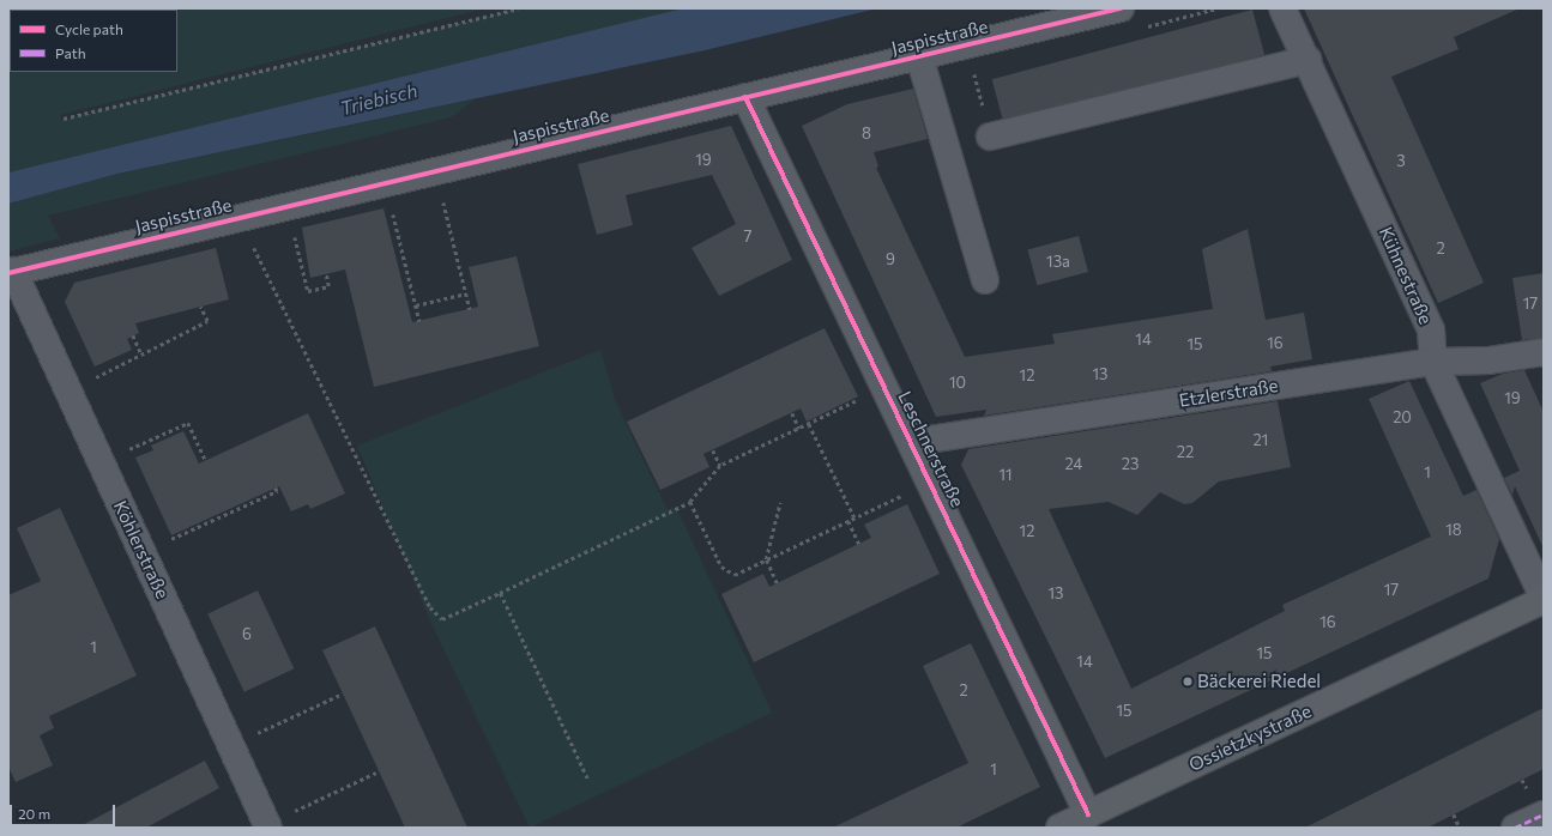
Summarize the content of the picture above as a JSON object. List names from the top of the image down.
{
  "streets": {
    "main road": ["Ossietzkystraße"],
    "street": [
      "Jaspisstraße",
      "Kühnestraße",
      "Etzlerstraße",
      "Leschnerstraße",
      "Köhlerstraße"
    ]
  },
  "crossings": [
    ["Jaspisstraße", "Leschnerstraße"],
    ["Jaspisstraße", "Köhlerstraße"],
    ["Kühnestraße", "Etzlerstraße"],
    ["Kühnestraße", "Ossietzkystraße"],
    ["Etzlerstraße", "Leschnerstraße"],
    ["Leschnerstraße", "Ossietzkystraße"]
  ],
  "water": ["Triebisch"],
  "places": ["Bäckerei Riedel"],
  "house_numbers": [
    "8",
    "19",
    "3",
    "7",
    "2",
    "9",
    "13a",
    "17",
    "14",
    "16",
    "15",
    "13",
    "12",
    "10",
    "19",
    "20",
    "21",
    "22",
    "24",
    "23",
    "1",
    "11",
    "18",
    "12",
    "17",
    "13",
    "16",
    "6",
    "1",
    "15",
    "14",
    "2",
    "15",
    "1"
  ],
  "legend": ["Cycle path", "Path"],
  "scale_bar": "20 m"
}
